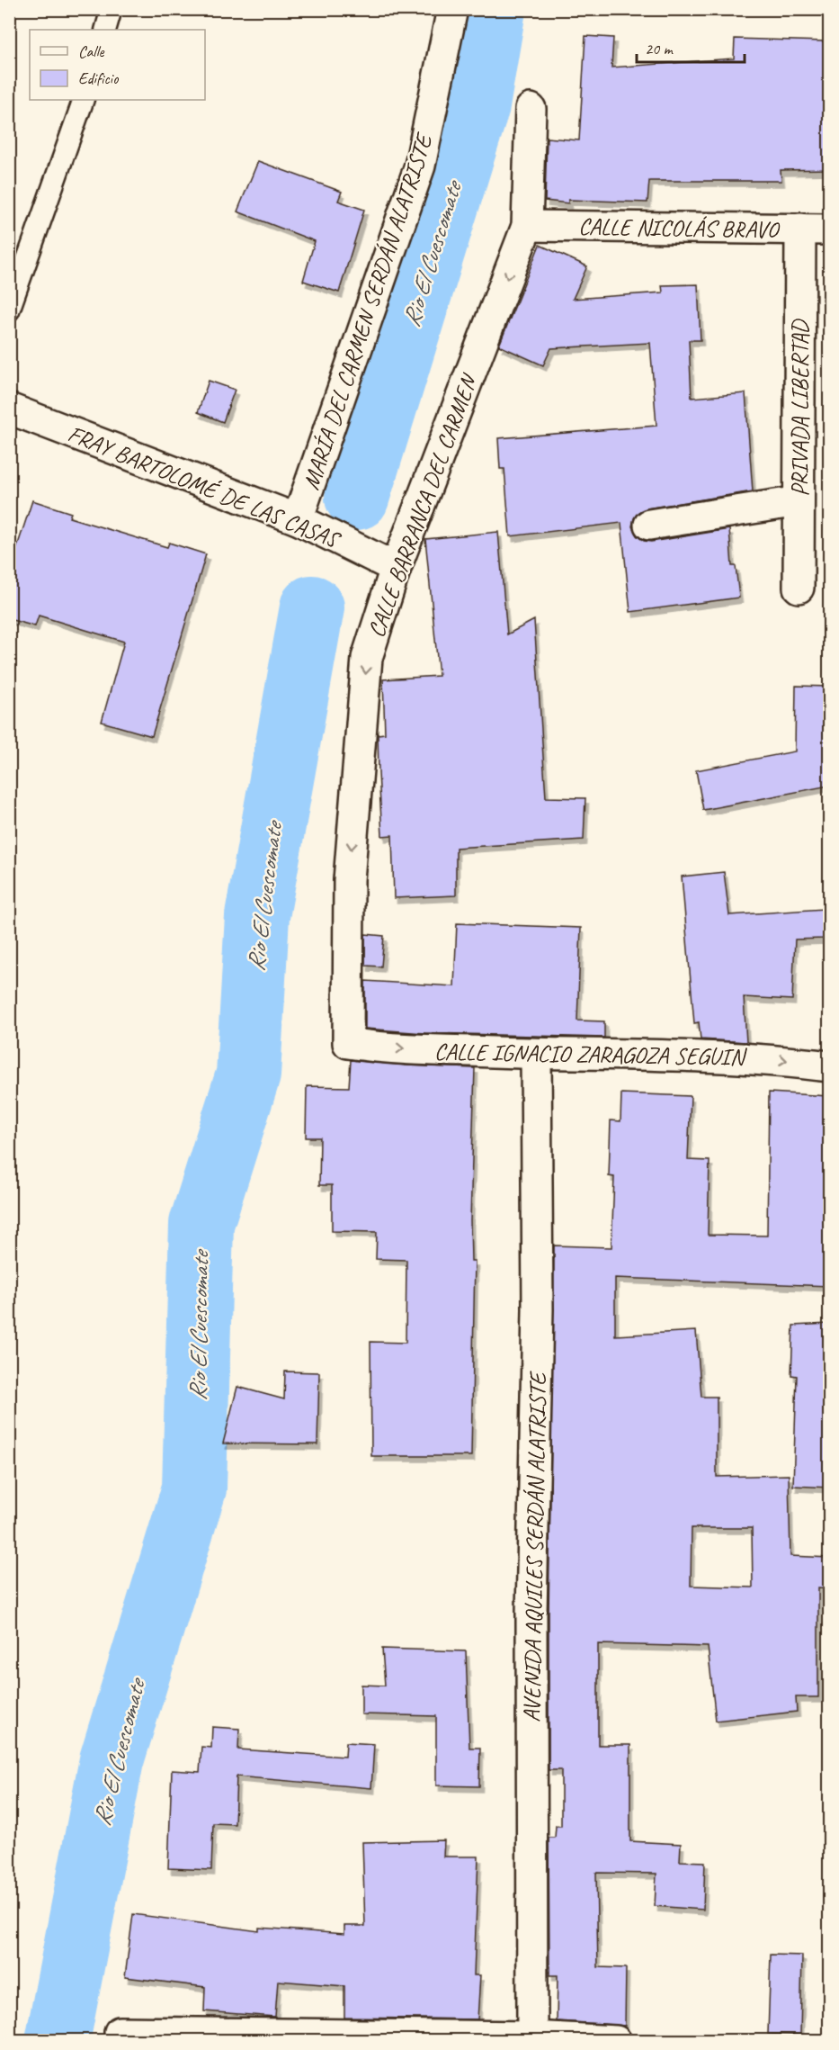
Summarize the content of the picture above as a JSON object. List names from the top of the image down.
{
  "streets": {
    "street": [
      "CALLE NICOLÁS BRAVO",
      "MARÍA DEL CARMEN SERDÁN ALATRISTE",
      "PRIVADA LIBERTAD",
      "FRAY BARTOLOMÉ DE LAS CASAS",
      "CALLE BARRANCA DEL CARMEN",
      "CALLE IGNACIO ZARAGOZA SEGUIN",
      "AVENIDA AQUILES SERDÁN ALATRISTE"
    ]
  },
  "crossings": [
    ["CALLE NICOLÁS BRAVO", "PRIVADA LIBERTAD"],
    ["CALLE NICOLÁS BRAVO", "CALLE BARRANCA DEL CARMEN"],
    ["MARÍA DEL CARMEN SERDÁN ALATRISTE", "FRAY BARTOLOMÉ DE LAS CASAS"],
    ["FRAY BARTOLOMÉ DE LAS CASAS", "CALLE BARRANCA DEL CARMEN"],
    ["CALLE BARRANCA DEL CARMEN", "CALLE IGNACIO ZARAGOZA SEGUIN"],
    ["CALLE IGNACIO ZARAGOZA SEGUIN", "AVENIDA AQUILES SERDÁN ALATRISTE"]
  ],
  "one_way": ["CALLE BARRANCA DEL CARMEN", "CALLE IGNACIO ZARAGOZA SEGUIN"],
  "water": ["Rio El Cuescomate"],
  "legend": ["Calle", "Edificio"],
  "scale_bar": "20 m"
}
